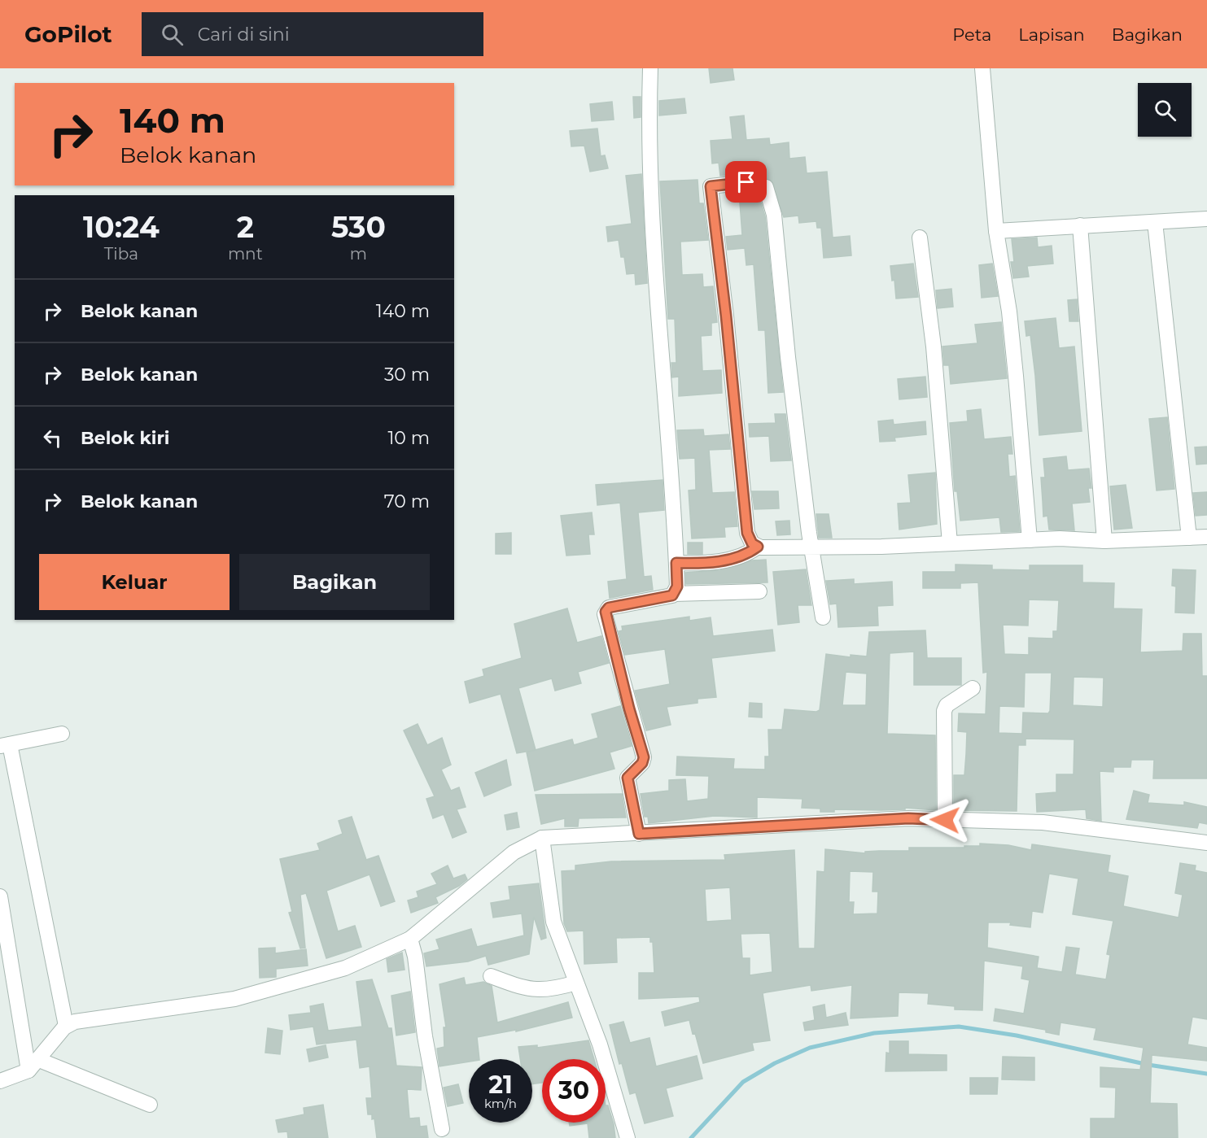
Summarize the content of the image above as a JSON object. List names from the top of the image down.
{
  "page": {
    "header": "GoPilot",
    "search": "Cari di sini",
    "nav": ["Peta", "Lapisan", "Bagikan"],
    "turn": ["140 m", "Belok kanan"],
    "eta": [
      "10:24",
      "Tiba",
      "2",
      "mnt",
      "530",
      "m"
    ],
    "list": [
      {
        "name": "Belok kanan",
        "value": "140 m"
      },
      {
        "name": "Belok kanan",
        "value": "30 m"
      },
      {
        "name": "Belok kiri",
        "value": "10 m"
      },
      {
        "name": "Belok kanan",
        "value": "70 m"
      }
    ],
    "buttons": ["Keluar", "Bagikan"],
    "speed": "21 km/h",
    "limit": "30"
  }
}
